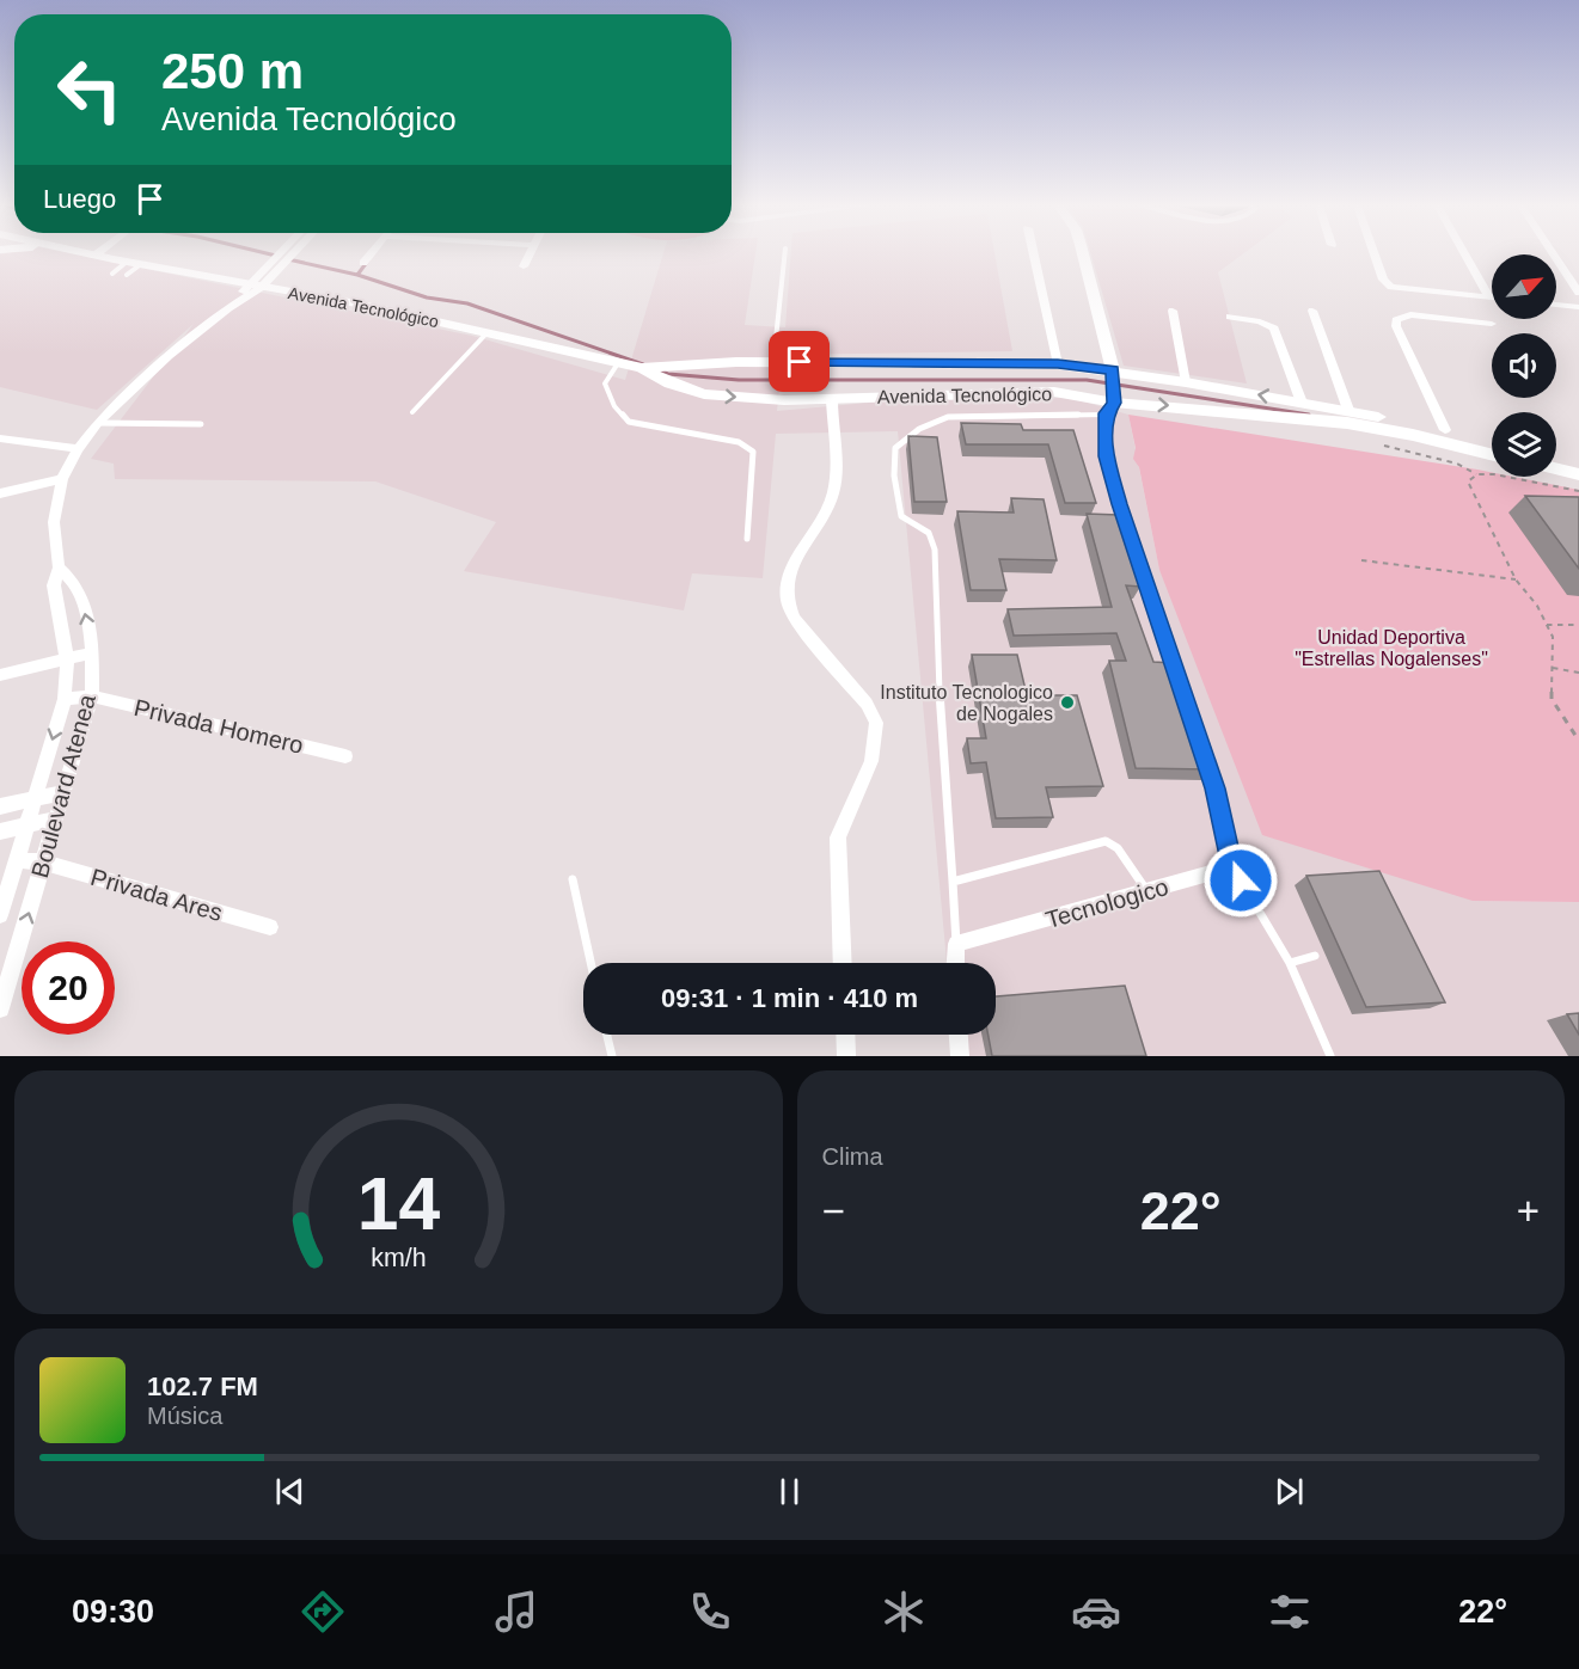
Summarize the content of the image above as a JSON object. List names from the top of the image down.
{
  "streets": {
    "main road": ["Avenida Tecnológico"],
    "street": [
      "Privada Homero",
      "Boulevard Atenea",
      "Privada Ares",
      "Tecnologico"
    ]
  },
  "crossings": [
    ["Avenida Tecnológico", "Boulevard Atenea"],
    ["Privada Homero", "Boulevard Atenea"],
    ["Boulevard Atenea", "Privada Ares"]
  ],
  "parks": ["Unidad Deportiva \"Estrellas Nogalenses\""],
  "places": ["Instituto Tecnologico de Nogales"],
  "north": "top right",
  "page": {
    "turn": ["250 m", "Avenida Tecnológico"],
    "then": "Luego",
    "limit": "20",
    "trip": "09:31 · 1 min · 410 m",
    "tile": "Clima",
    "heat": ["−", "22°", "+"],
    "song": ["102.7 FM", "Música"],
    "tabs": ["09:30", "22°"],
    "gauge": ["14", "km/h"]
  }
}
